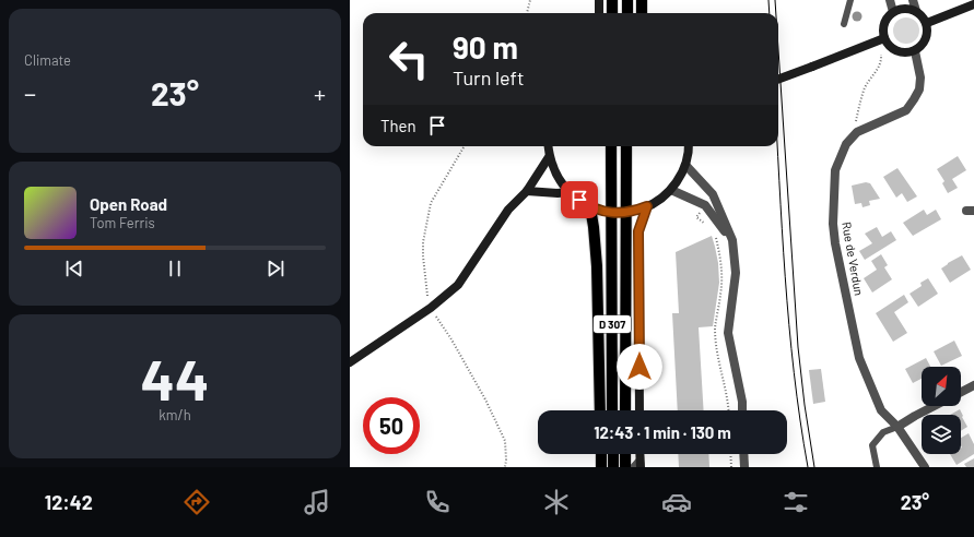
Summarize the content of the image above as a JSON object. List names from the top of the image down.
{
  "streets": {
    "main road": ["D 307"],
    "street": ["Rue de Verdun"]
  },
  "north": "top right",
  "page": {
    "tile": [
      "Climate",
      ["44", "km/h"]
    ],
    "turn": ["90 m", "Turn left"],
    "heat": ["−", "23°", "+"],
    "then": "Then",
    "song": ["Open Road", "Tom Ferris"],
    "limit": "50",
    "trip": "12:43 · 1 min · 130 m",
    "tabs": ["12:42", "23°"]
  }
}
